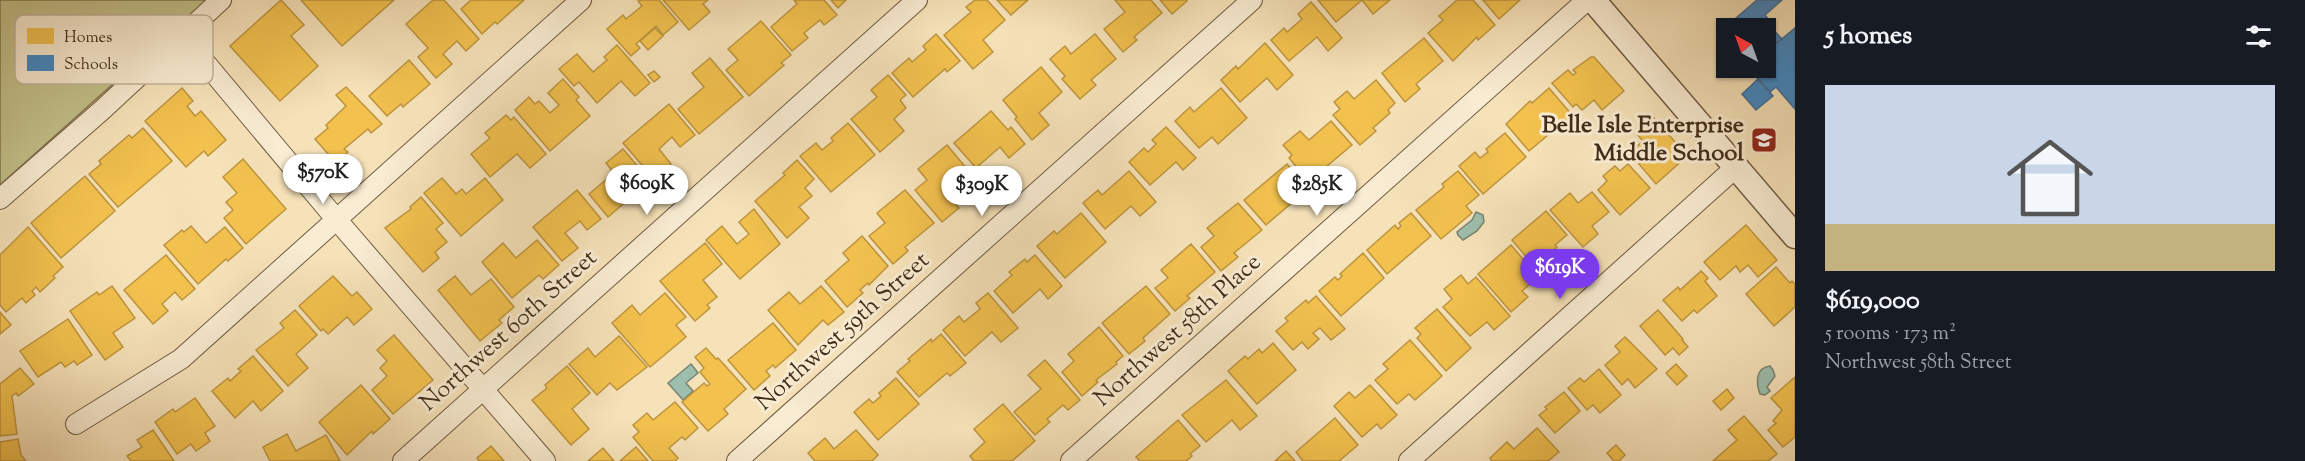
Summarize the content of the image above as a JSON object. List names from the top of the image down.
{
  "streets": {
    "street": ["Northwest 60th Street", "Northwest 58th Place", "Northwest 59th Street"]
  },
  "places": {
    "school or university": ["Belle Isle Enterprise Middle School"]
  },
  "legend": ["Homes", "Schools"],
  "north": "top left",
  "page": {
    "heading": "5 homes",
    "list": [
      {
        "name": "$619,000",
        "note": "5 rooms · 173 m² · Northwest 58th Street"
      }
    ],
    "price": [
      "$570K",
      "$609K",
      "$309K",
      "$285K",
      "$619K"
    ]
  }
}
